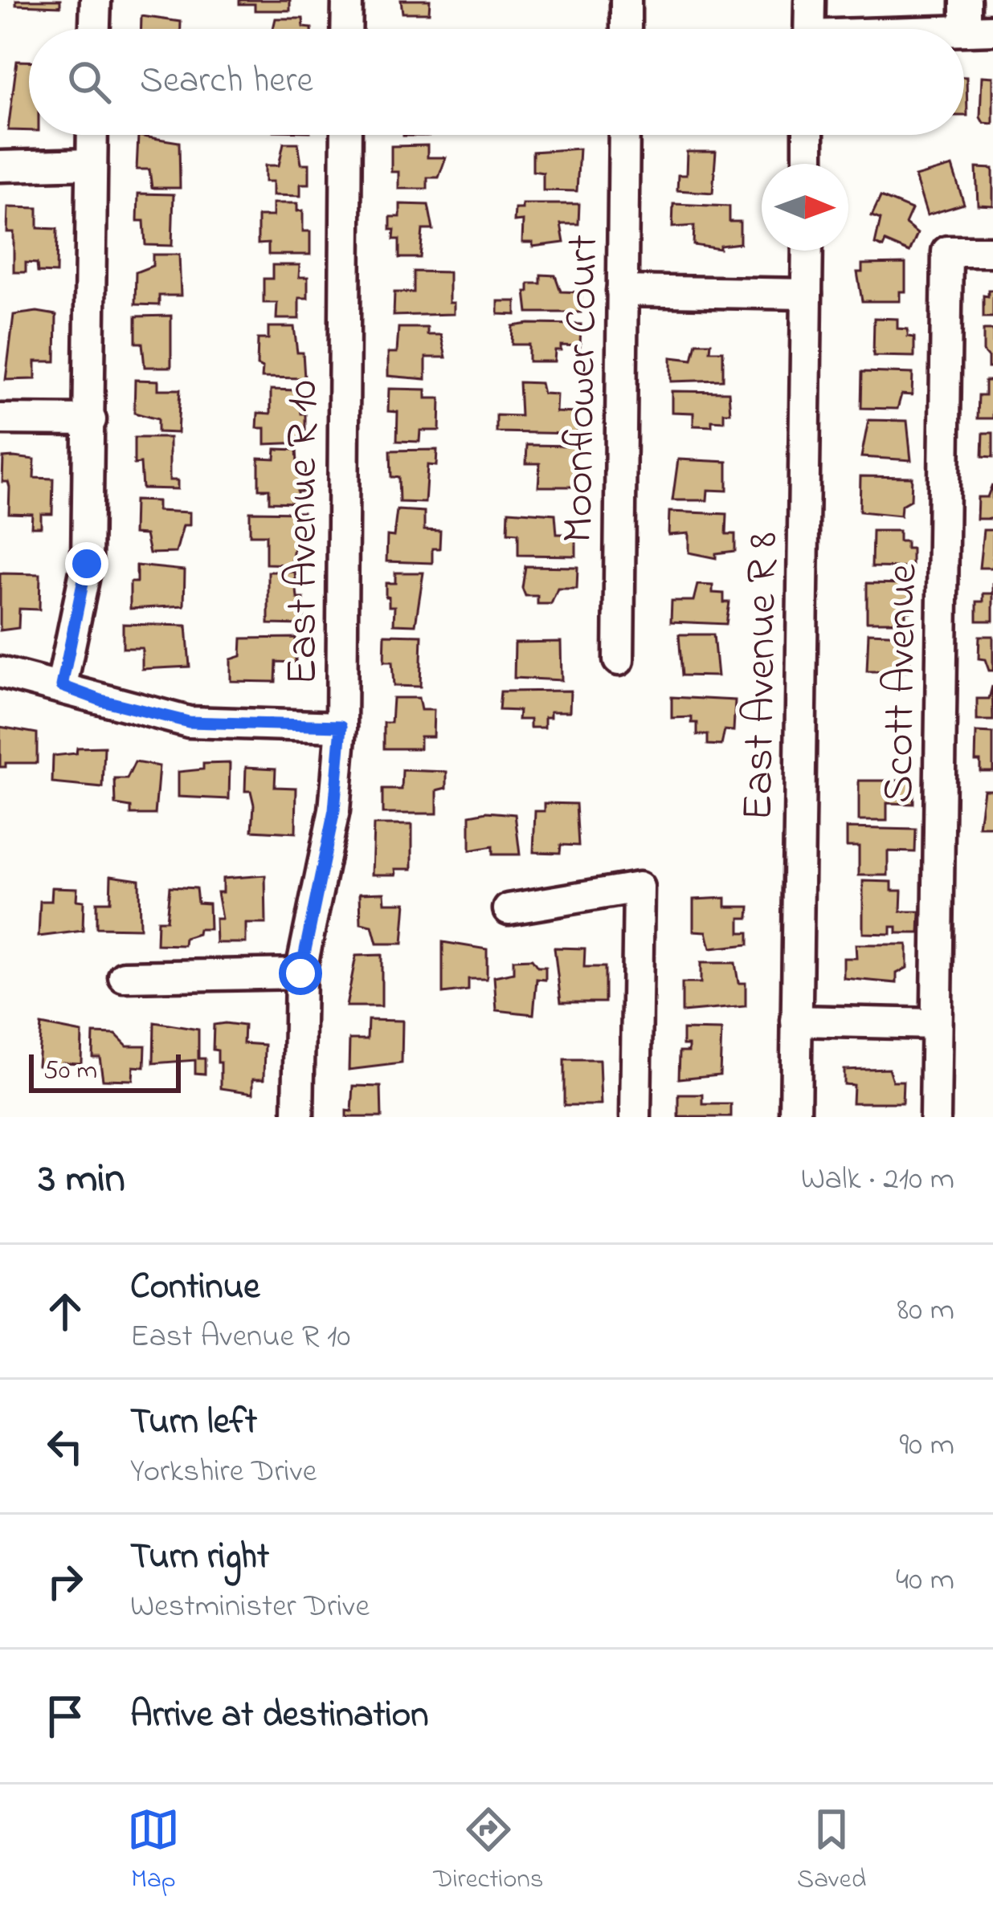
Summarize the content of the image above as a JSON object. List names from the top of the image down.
{
  "streets": {
    "street": [
      "Moonflower Court",
      "East Avenue R 10",
      "East Avenue R 8",
      "Scott Avenue"
    ]
  },
  "scale_bar": "50 m",
  "north": "right",
  "page": {
    "search": "Search here",
    "scale": "50 m",
    "heading": ["3 min", "Walk · 210 m"],
    "list": [
      ["Continue", "East Avenue R 10", "80 m"],
      ["Turn left", "Yorkshire Drive", "90 m"],
      ["Turn right", "Westminister Drive", "40 m"],
      "Arrive at destination"
    ],
    "nav": ["Map", "Directions", "Saved"]
  }
}
